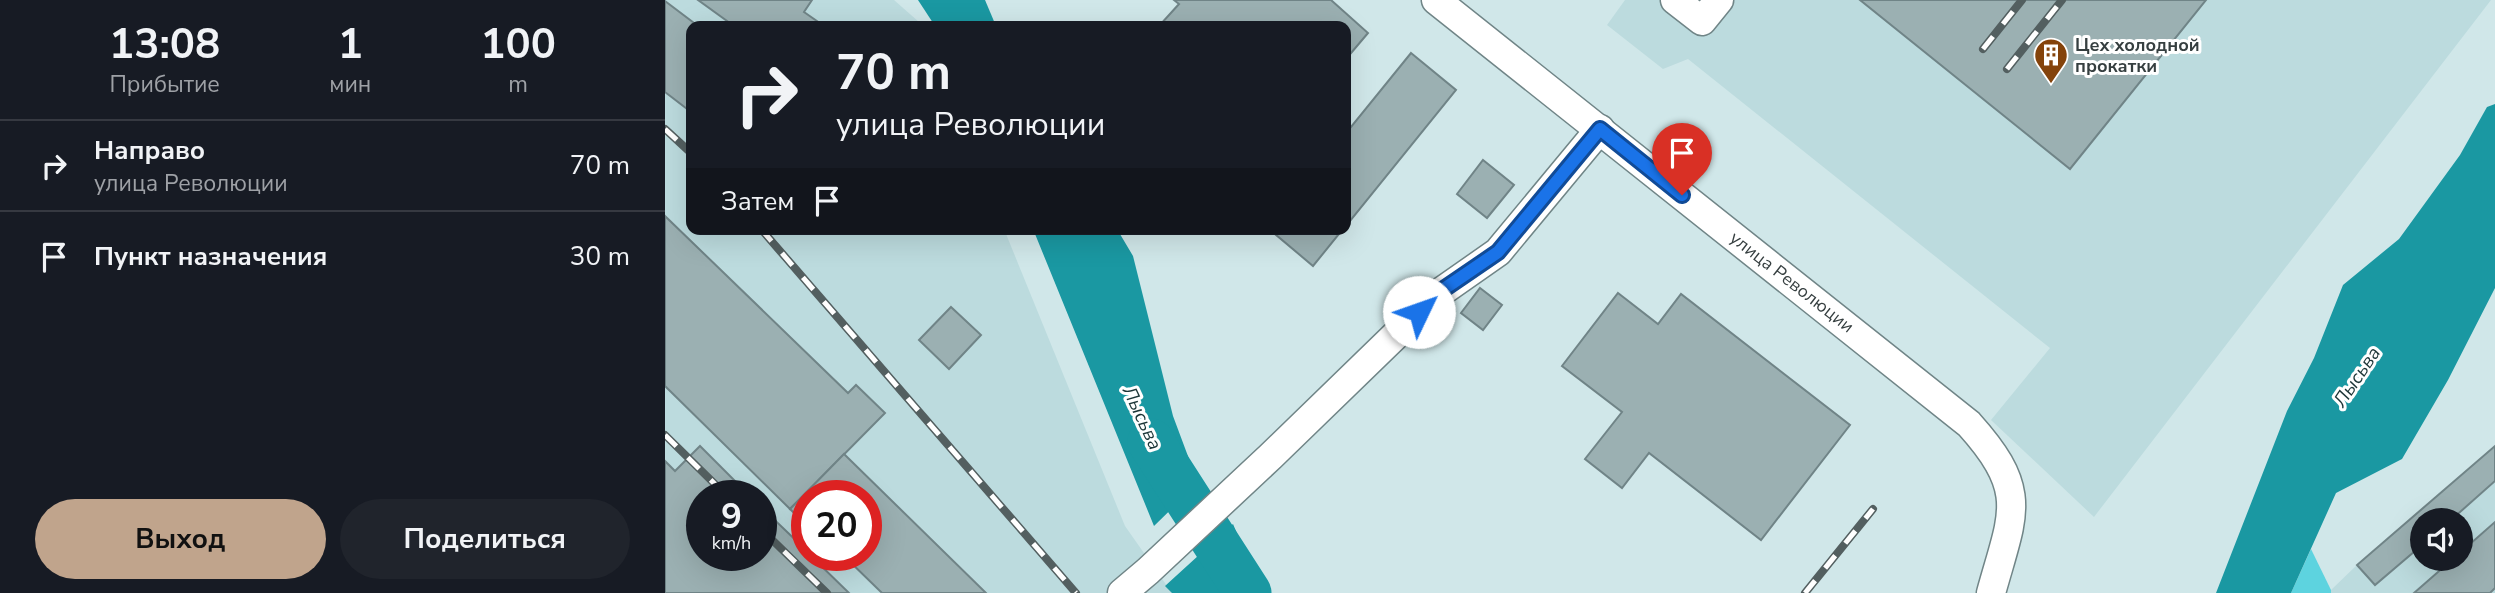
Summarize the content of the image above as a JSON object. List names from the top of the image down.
{
  "streets": {
    "street": ["улица Революции"]
  },
  "water": ["Лысьва"],
  "places": {
    "building": ["Цех холодной прокатки"]
  },
  "page": {
    "eta": [
      "13:08",
      "Прибытие",
      "1",
      "мин",
      "100",
      "m"
    ],
    "turn": ["70 m", "улица Революции"],
    "list": [
      {
        "name": "Направо",
        "note": "улица Революции",
        "value": "70 m"
      },
      {
        "name": "Пункт назначения",
        "value": "30 m"
      }
    ],
    "then": "Затем",
    "speed": "9 km/h",
    "limit": "20",
    "buttons": ["Выход", "Поделиться"]
  }
}
